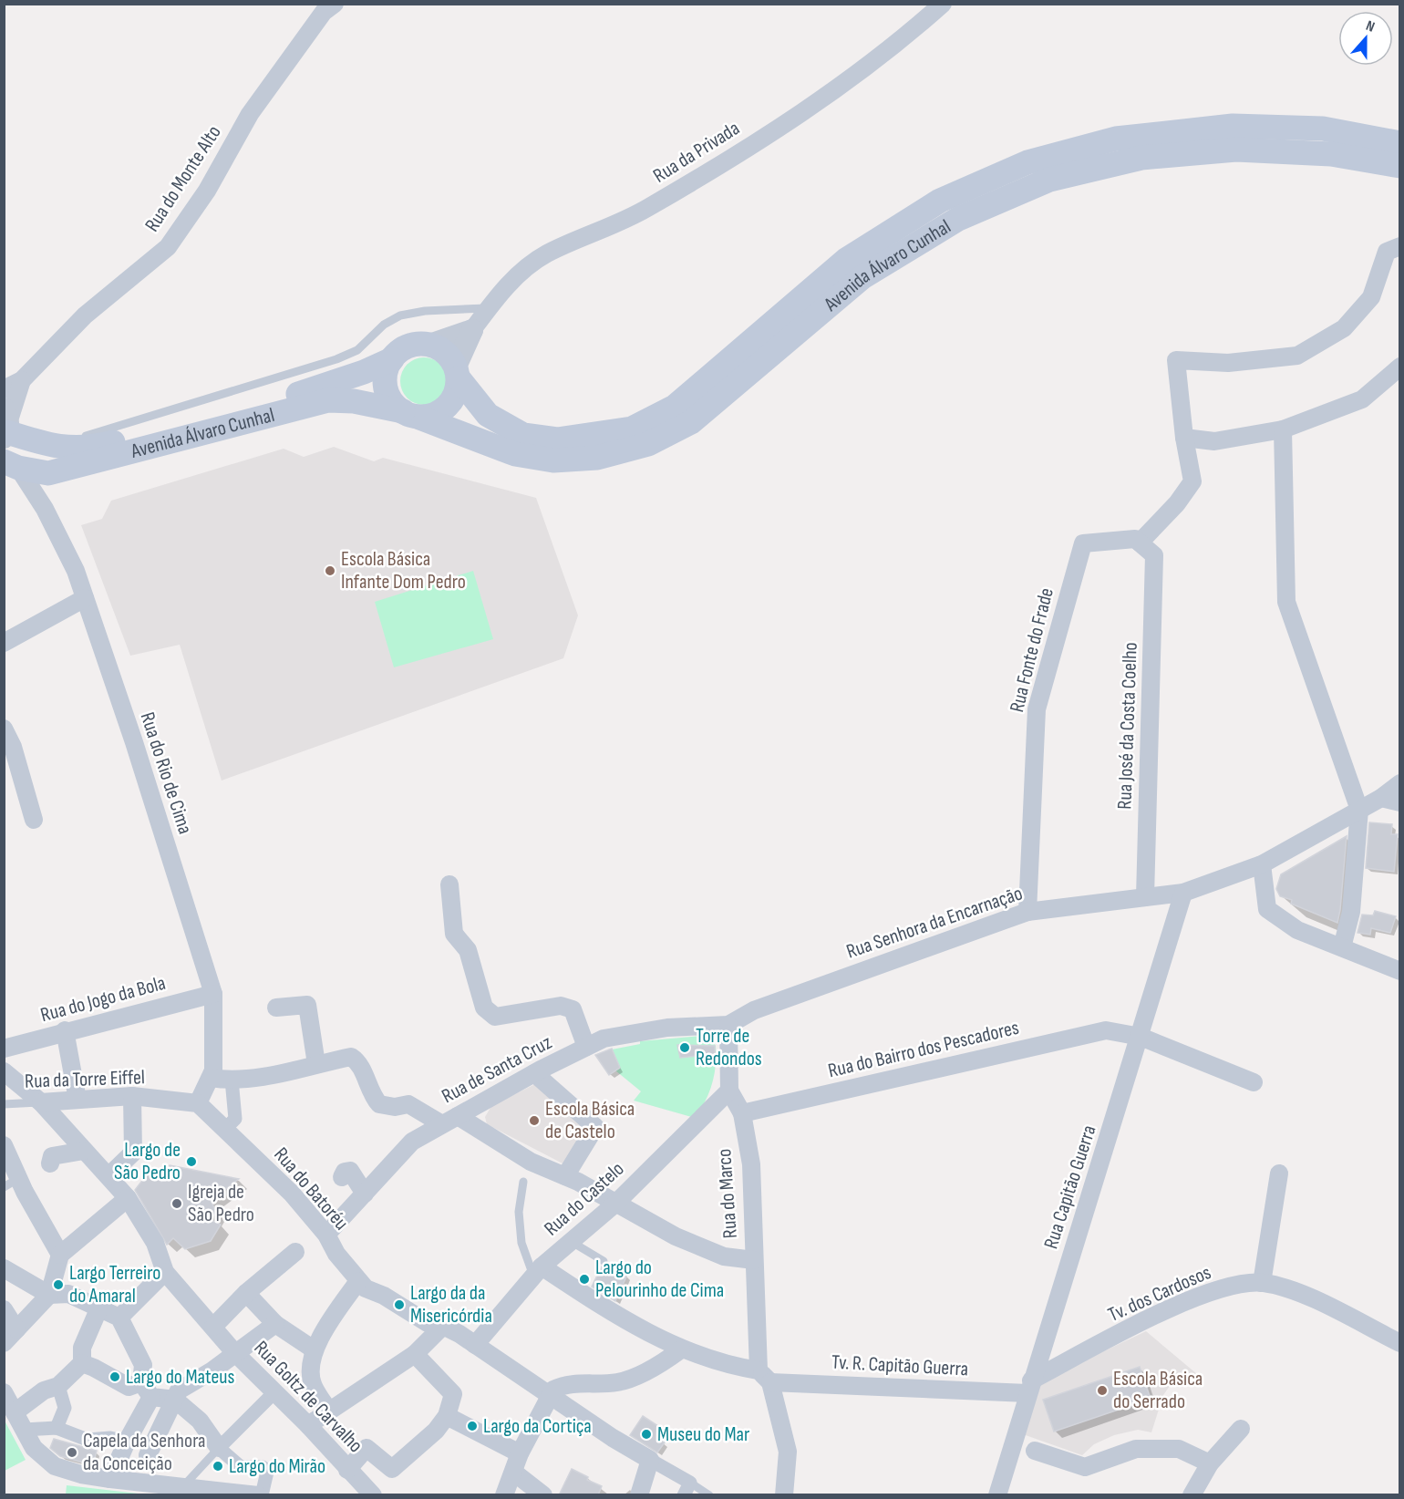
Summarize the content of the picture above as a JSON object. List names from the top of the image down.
{
  "streets": {
    "main road": ["Avenida Álvaro Cunhal"],
    "street": [
      "Rua da Privada",
      "Rua do Monte Alto",
      "Rua Fonte do Frade",
      "Rua José da Costa Coelho",
      "Rua do Rio de Cima",
      "Rua Senhora da Encarnação",
      "Rua do Jogo da Bola",
      "Rua do Bairro dos Pescadores",
      "Rua de Santa Cruz",
      "Rua da Torre Eiffel",
      "Rua Capitão Guerra",
      "Rua do Batoréu",
      "Rua do Marco",
      "Rua do Castelo",
      "Tv. dos Cardosos",
      "Tv. R. Capitão Guerra",
      "Rua Goltz de Carvalho"
    ]
  },
  "crossings": [
    ["Avenida Álvaro Cunhal", "Rua do Rio de Cima"],
    ["Rua Fonte do Frade", "Rua José da Costa Coelho"],
    ["Rua Fonte do Frade", "Rua Senhora da Encarnação"],
    ["Rua José da Costa Coelho", "Rua Senhora da Encarnação"],
    ["Rua do Rio de Cima", "Rua do Jogo da Bola"],
    ["Rua do Rio de Cima", "Rua da Torre Eiffel"],
    ["Rua do Rio de Cima", "Rua do Batoréu"],
    ["Rua Senhora da Encarnação", "Rua de Santa Cruz"],
    ["Rua Senhora da Encarnação", "Rua Capitão Guerra"],
    ["Rua do Bairro dos Pescadores", "Rua Capitão Guerra"],
    ["Rua do Bairro dos Pescadores", "Rua do Marco"],
    ["Rua de Santa Cruz", "Rua do Batoréu"],
    ["Rua da Torre Eiffel", "Rua do Batoréu"],
    ["Rua Capitão Guerra", "Tv. dos Cardosos"],
    ["Rua Capitão Guerra", "Tv. R. Capitão Guerra"],
    ["Rua do Marco", "Tv. R. Capitão Guerra"],
    ["Rua do Castelo", "Tv. R. Capitão Guerra"],
    ["Tv. dos Cardosos", "Tv. R. Capitão Guerra"]
  ],
  "places": [
    "Escola Básica Infante Dom Pedro",
    "Torre de Redondos",
    "Escola Básica de Castelo",
    "Largo de São Pedro",
    "Igreja de São Pedro",
    "Largo do Pelourinho de Cima",
    "Largo Terreiro do Amaral",
    "Largo da da Misericórdia",
    "Largo do Mateus",
    "Escola Básica do Serrado",
    "Largo da Cortiça",
    "Museu do Mar",
    "Capela da Senhora da Conceição",
    "Largo do Mirão"
  ],
  "north": "top"
}
